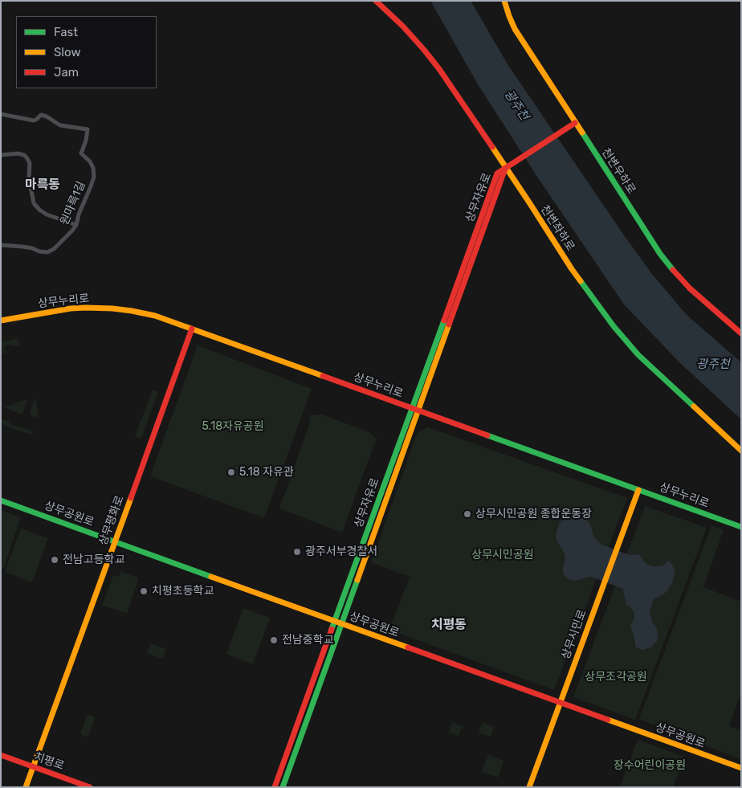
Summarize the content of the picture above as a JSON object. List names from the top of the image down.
{
  "streets": {
    "street": [
      "천변우하로",
      "상무자유로",
      "원마륵1길",
      "천변좌하로",
      "상무누리로",
      "상무공원로",
      "상무평화로",
      "상무시민로",
      "치평로"
    ]
  },
  "crossings": [
    ["상무자유로", "천변좌하로"],
    ["상무자유로", "상무누리로"],
    ["상무자유로", "상무공원로"],
    ["상무누리로", "상무평화로"],
    ["상무누리로", "상무시민로"],
    ["상무공원로", "상무평화로"],
    ["상무공원로", "상무시민로"],
    ["상무평화로", "치평로"]
  ],
  "districts": ["마륵동", "치평동"],
  "water": ["광주천"],
  "parks": [
    "5.18자유공원",
    "상무시민공원",
    "상무조각공원",
    "장수어린이공원"
  ],
  "places": [
    "5.18 자유관",
    "상무시민공원 종합운동장",
    "광주서부경찰서",
    "전남고등학교",
    "치평초등학교",
    "전남중학교"
  ],
  "legend": ["Fast", "Slow", "Jam"]
}
